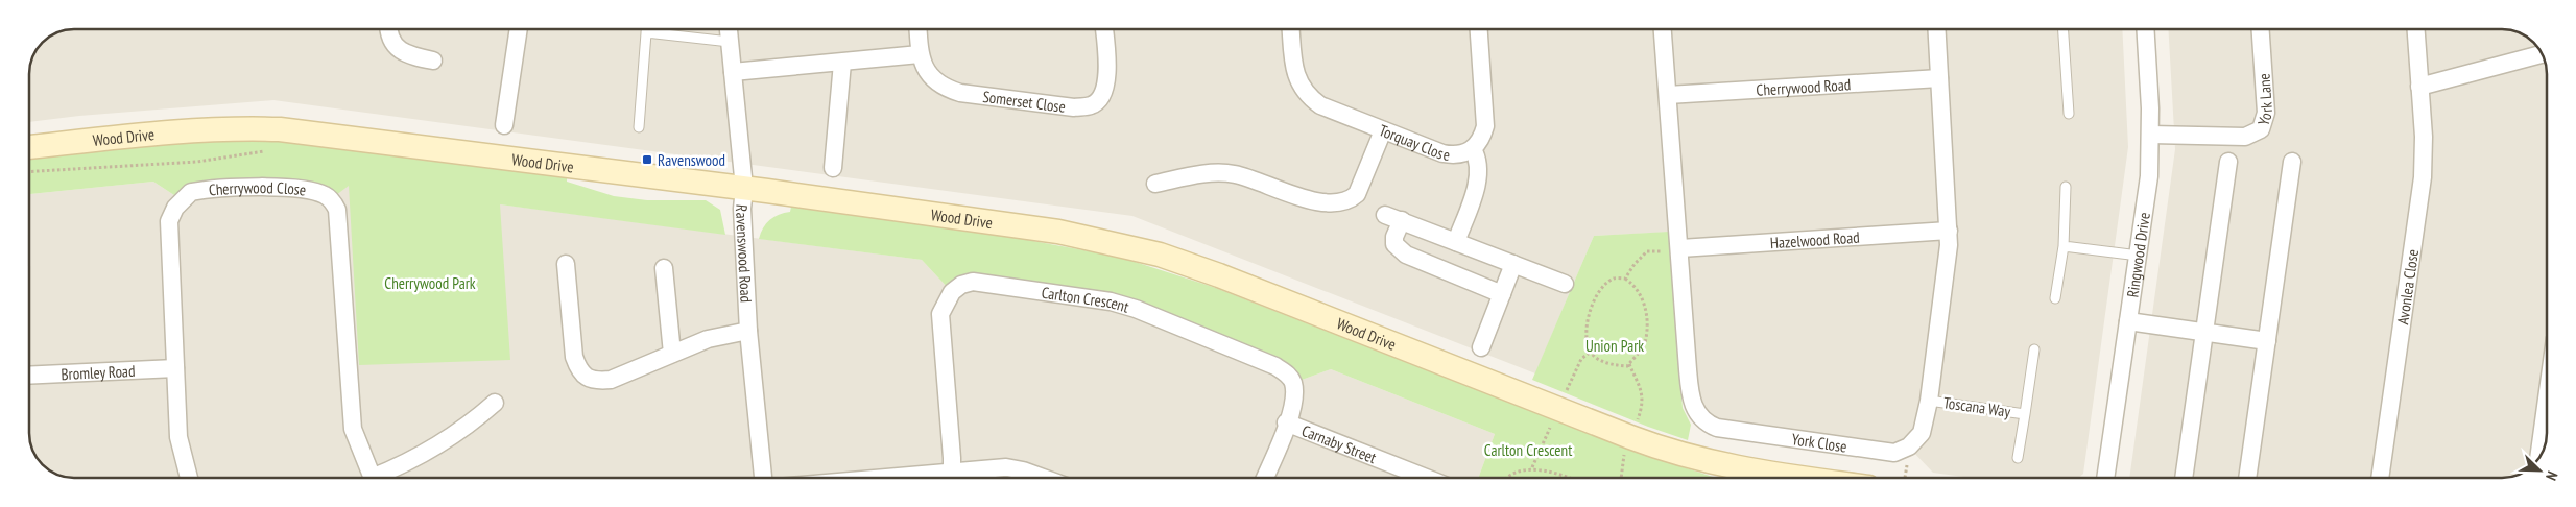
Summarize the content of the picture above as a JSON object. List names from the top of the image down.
{
  "streets": {
    "street": [
      "Cherrywood Road",
      "York Lane",
      "Somerset Close",
      "Wood Drive",
      "Torquay Close",
      "Cherrywood Close",
      "Hazelwood Road",
      "Ravenswood Road",
      "Ringwood Drive",
      "Avonlea Close",
      "Carlton Crescent",
      "Bromley Road",
      "York Close",
      "Carnaby Street"
    ],
    "lane": ["Toscana Way"]
  },
  "crossings": [
    ["Cherrywood Road", "York Close"],
    ["York Lane", "Ringwood Drive"],
    ["Wood Drive", "Ravenswood Road"],
    ["Cherrywood Close", "Bromley Road"],
    ["Hazelwood Road", "York Close"],
    ["Carlton Crescent", "Carnaby Street"],
    ["Toscana Way", "York Close"]
  ],
  "parks": ["Cherrywood Park", "Union Park", "Carlton Crescent"],
  "places": {
    "transit": ["Ravenswood"]
  },
  "north": "bottom right"
}
